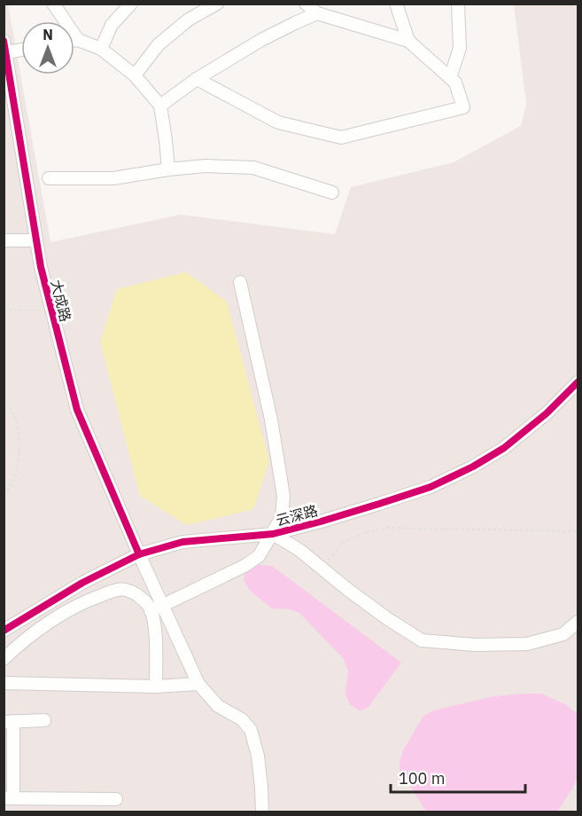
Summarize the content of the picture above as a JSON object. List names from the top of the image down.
{
  "streets": {
    "street": ["大成路", "云深路"]
  },
  "crossings": [
    ["大成路", "云深路"]
  ],
  "scale_bar": "100 m",
  "north": "top"
}
